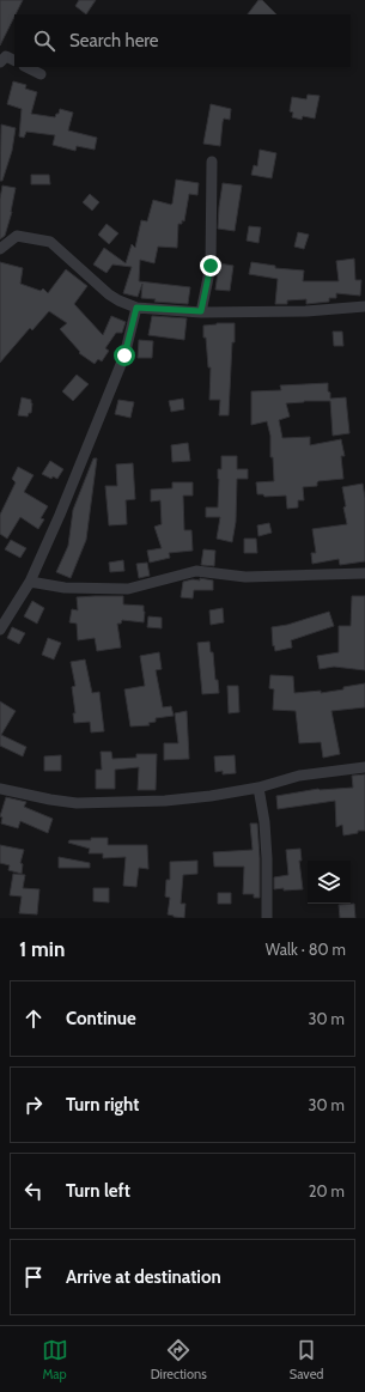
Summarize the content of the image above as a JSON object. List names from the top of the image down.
{
  "page": {
    "search": "Search here",
    "heading": ["1 min", "Walk · 80 m"],
    "list": [
      ["Continue", "30 m"],
      ["Turn right", "30 m"],
      ["Turn left", "20 m"],
      "Arrive at destination"
    ],
    "nav": ["Map", "Directions", "Saved"]
  }
}
